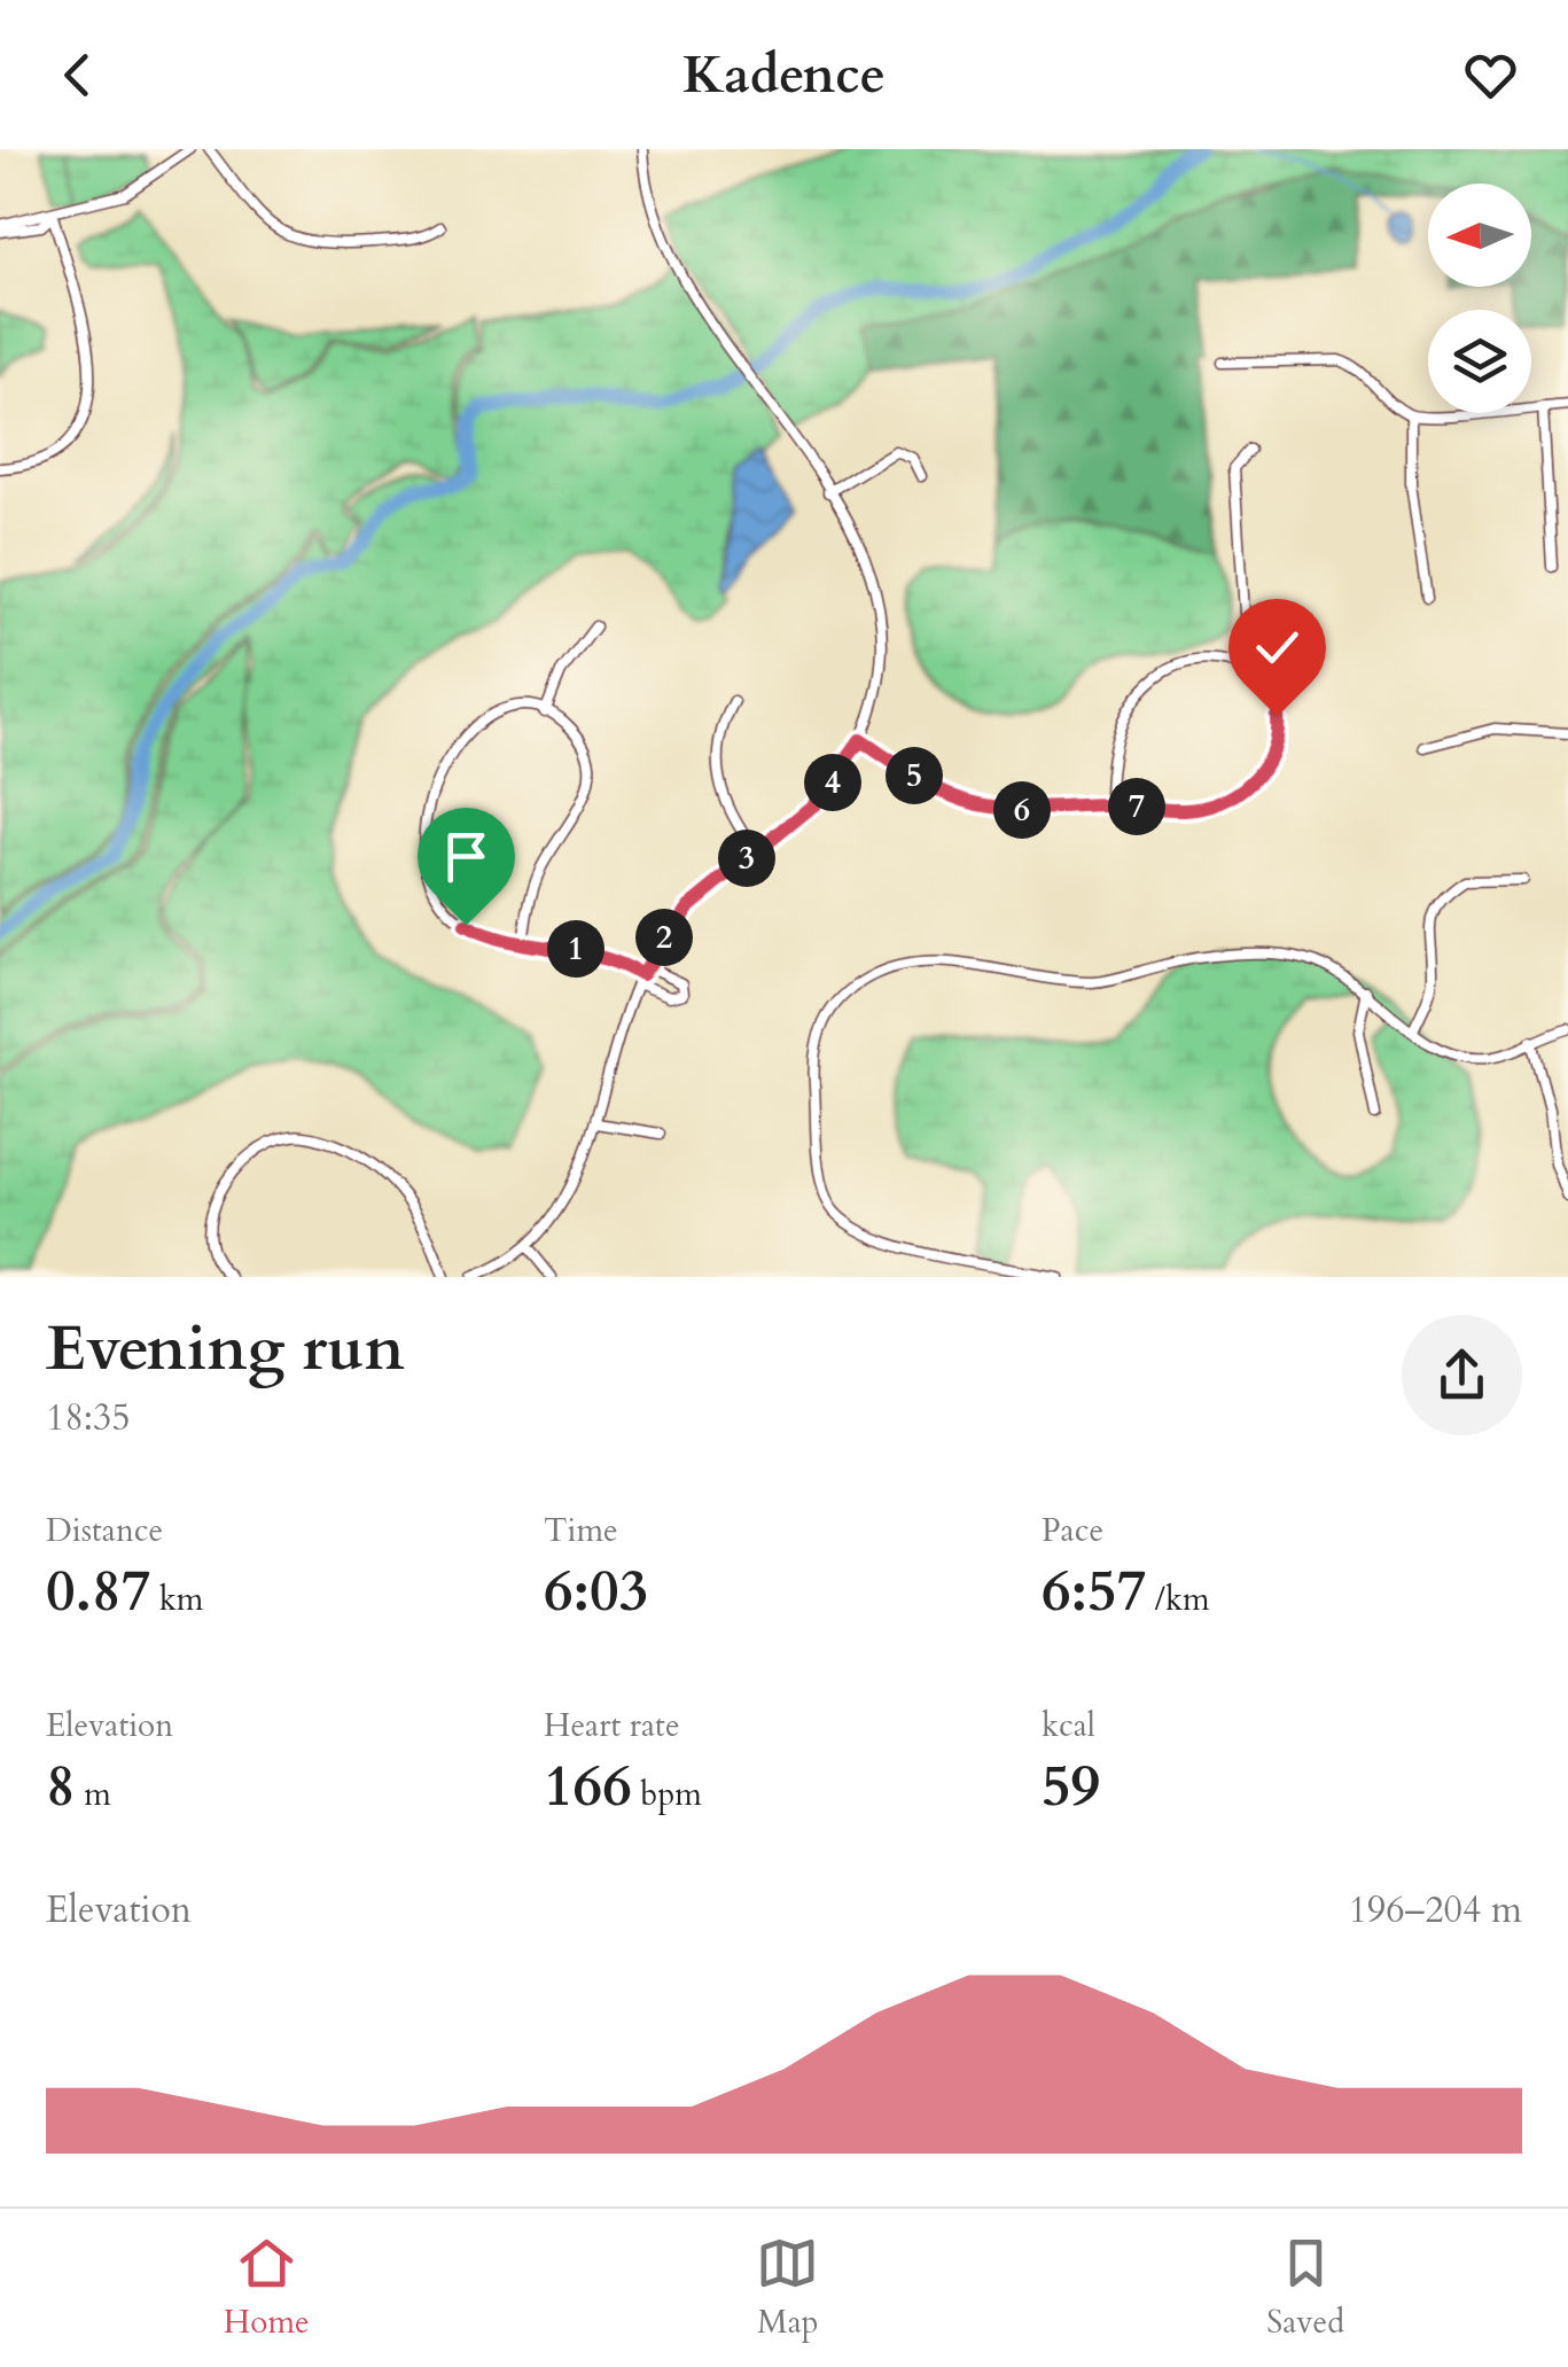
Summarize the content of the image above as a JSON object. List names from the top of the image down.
{
  "north": "left",
  "page": {
    "header": "Kadence",
    "pins": [
      "5",
      "4",
      "7",
      "6",
      "3",
      "2",
      "1"
    ],
    "heading": ["Evening run", "18:35"],
    "stats": [
      ["Distance", "0.87 km"],
      ["Time", "6:03"],
      ["Pace", "6:57 /km"],
      ["Elevation", "8 m"],
      ["Heart rate", "166 bpm"],
      ["kcal", "59"]
    ],
    "chart": ["Elevation", "196–204 m"],
    "tabs": ["Home", "Map", "Saved"]
  }
}
